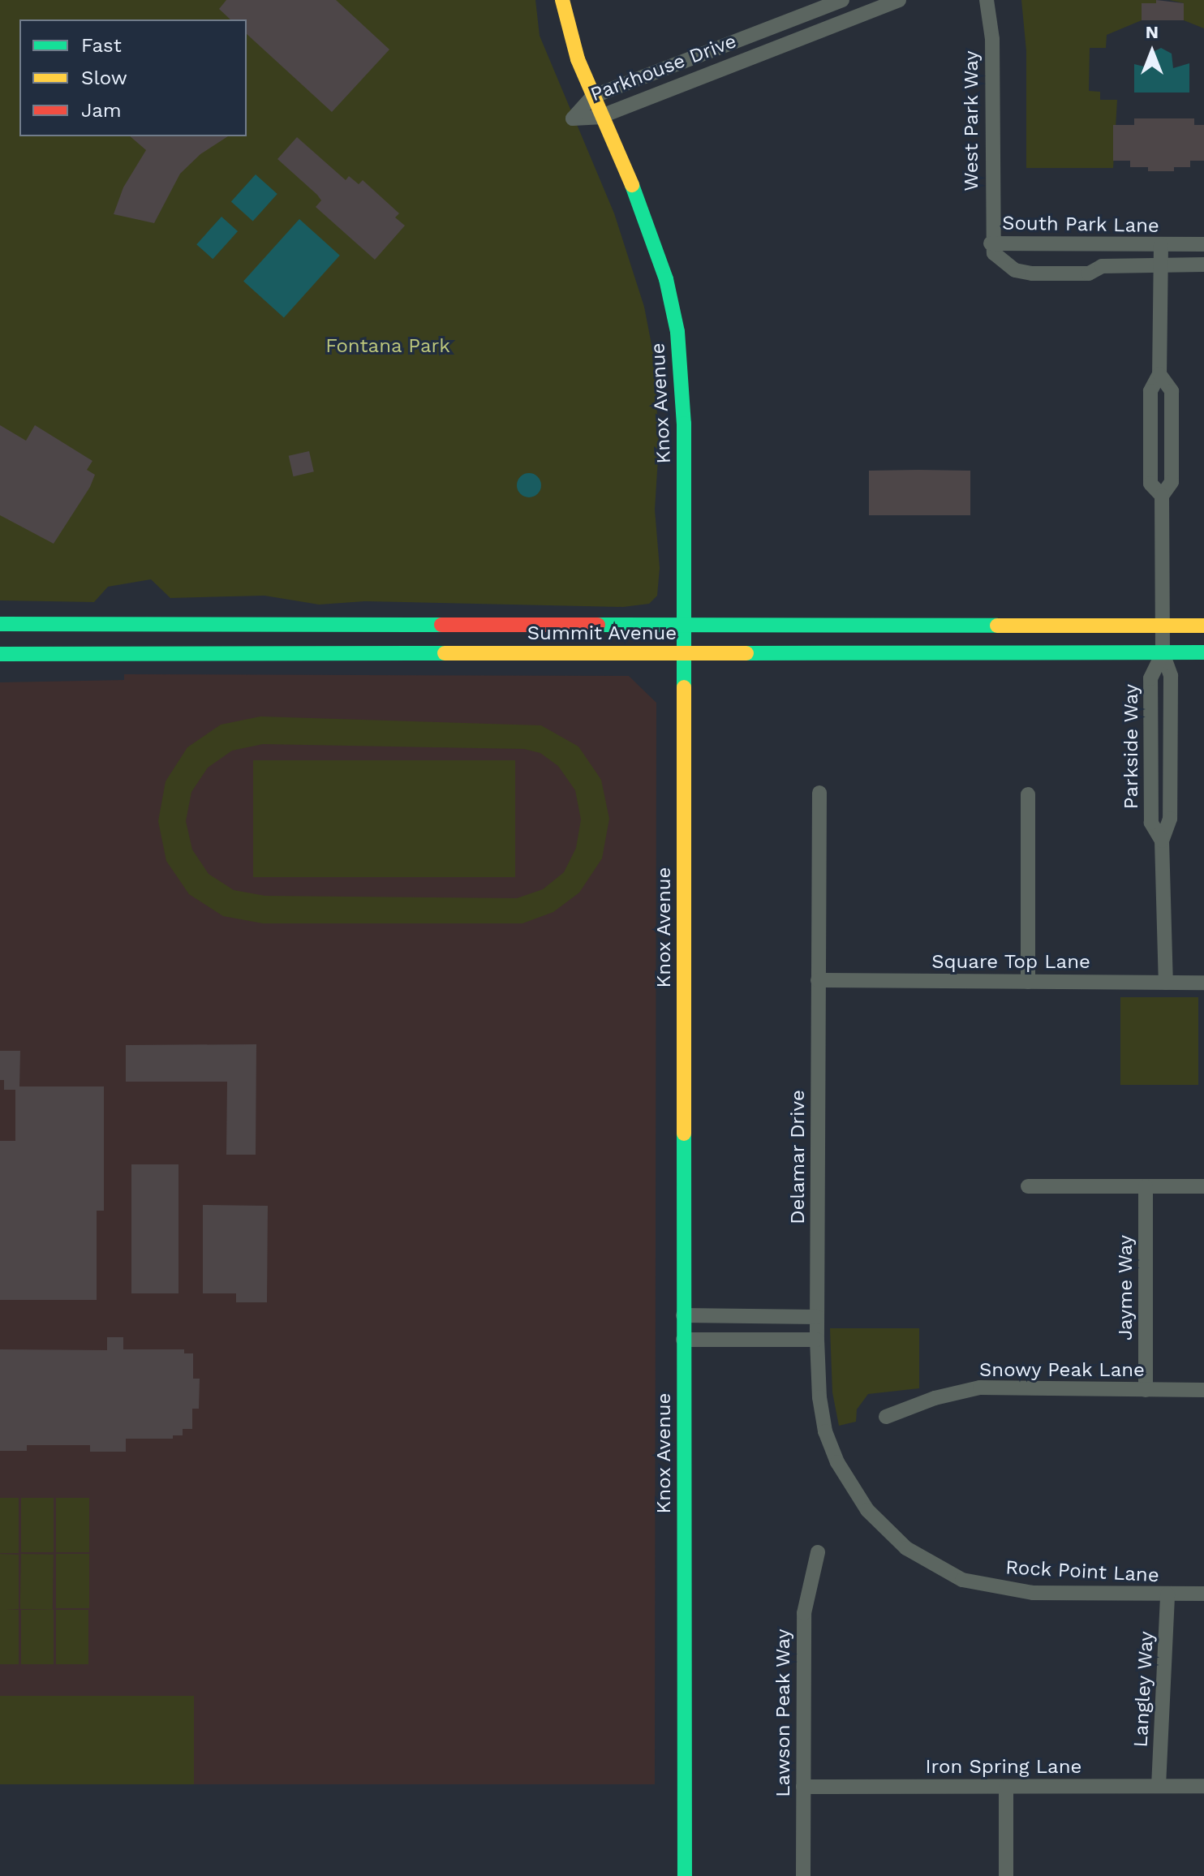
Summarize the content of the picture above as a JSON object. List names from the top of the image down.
{
  "streets": {
    "main road": ["Knox Avenue", "Summit Avenue"],
    "street": [
      "Parkhouse Drive",
      "West Park Way",
      "South Park Lane",
      "Parkside Way",
      "Square Top Lane",
      "Delamar Drive",
      "Jayme Way",
      "Snowy Peak Lane",
      "Rock Point Lane",
      "Langley Way",
      "Lawson Peak Way",
      "Iron Spring Lane"
    ]
  },
  "crossings": [
    ["Parkhouse Drive", "Knox Avenue"],
    ["West Park Way", "South Park Lane"],
    ["South Park Lane", "Parkside Way"],
    ["Knox Avenue", "Summit Avenue"],
    ["Summit Avenue", "Parkside Way"],
    ["Parkside Way", "Square Top Lane"],
    ["Square Top Lane", "Delamar Drive"],
    ["Delamar Drive", "Rock Point Lane"],
    ["Jayme Way", "Snowy Peak Lane"],
    ["Rock Point Lane", "Langley Way"],
    ["Langley Way", "Iron Spring Lane"],
    ["Lawson Peak Way", "Iron Spring Lane"]
  ],
  "parks": ["Fontana Park"],
  "legend": ["Fast", "Slow", "Jam"],
  "north": "top"
}
